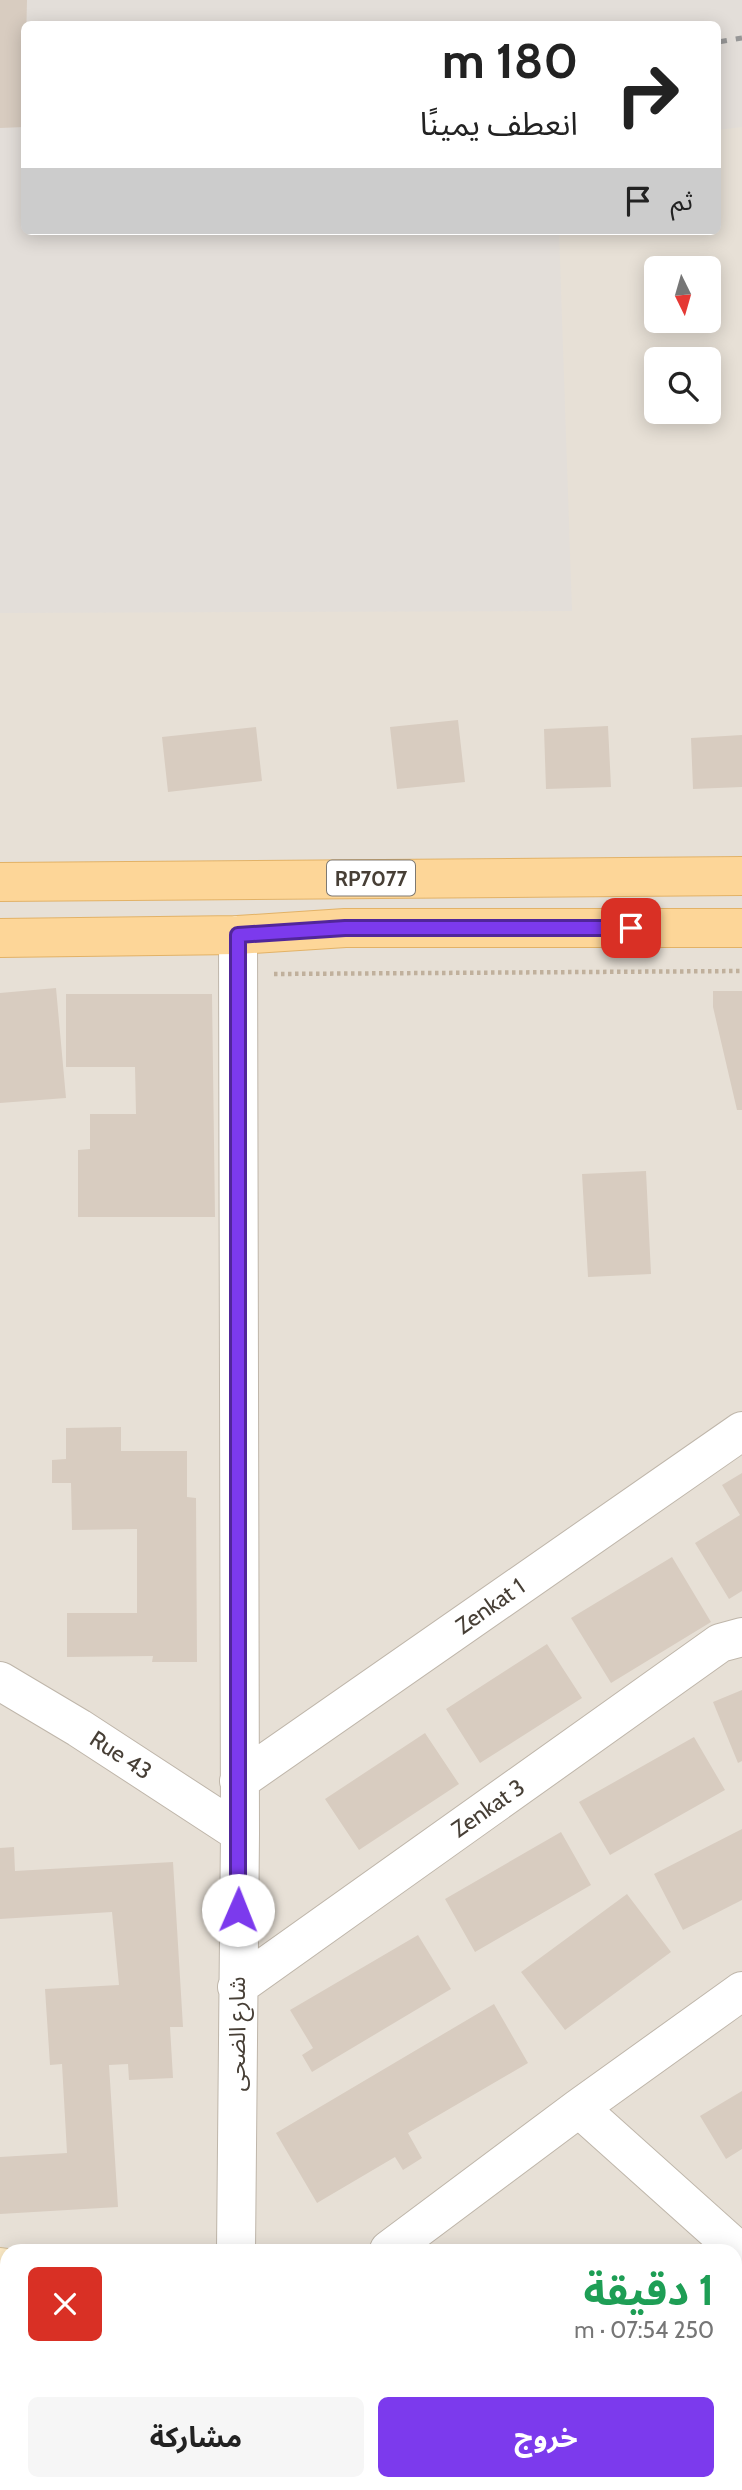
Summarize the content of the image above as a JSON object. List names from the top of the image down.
{
  "streets": {
    "main road": ["RP7077"],
    "street": [
      "Zenkat 1",
      "Rue 43",
      "Zenkat 3",
      "شارع الضحى"
    ]
  },
  "crossings": [
    ["RP7077", "شارع الضحى"],
    ["Zenkat 1", "شارع الضحى"],
    ["Rue 43", "شارع الضحى"],
    ["Zenkat 3", "شارع الضحى"]
  ],
  "north": "bottom",
  "page": {
    "turn": ["180 m", "انعطف يمينًا"],
    "then": "ثم",
    "heading": ["1 دقيقة", "250 m · 07:54"],
    "buttons": ["خروج", "مشاركة"]
  }
}
